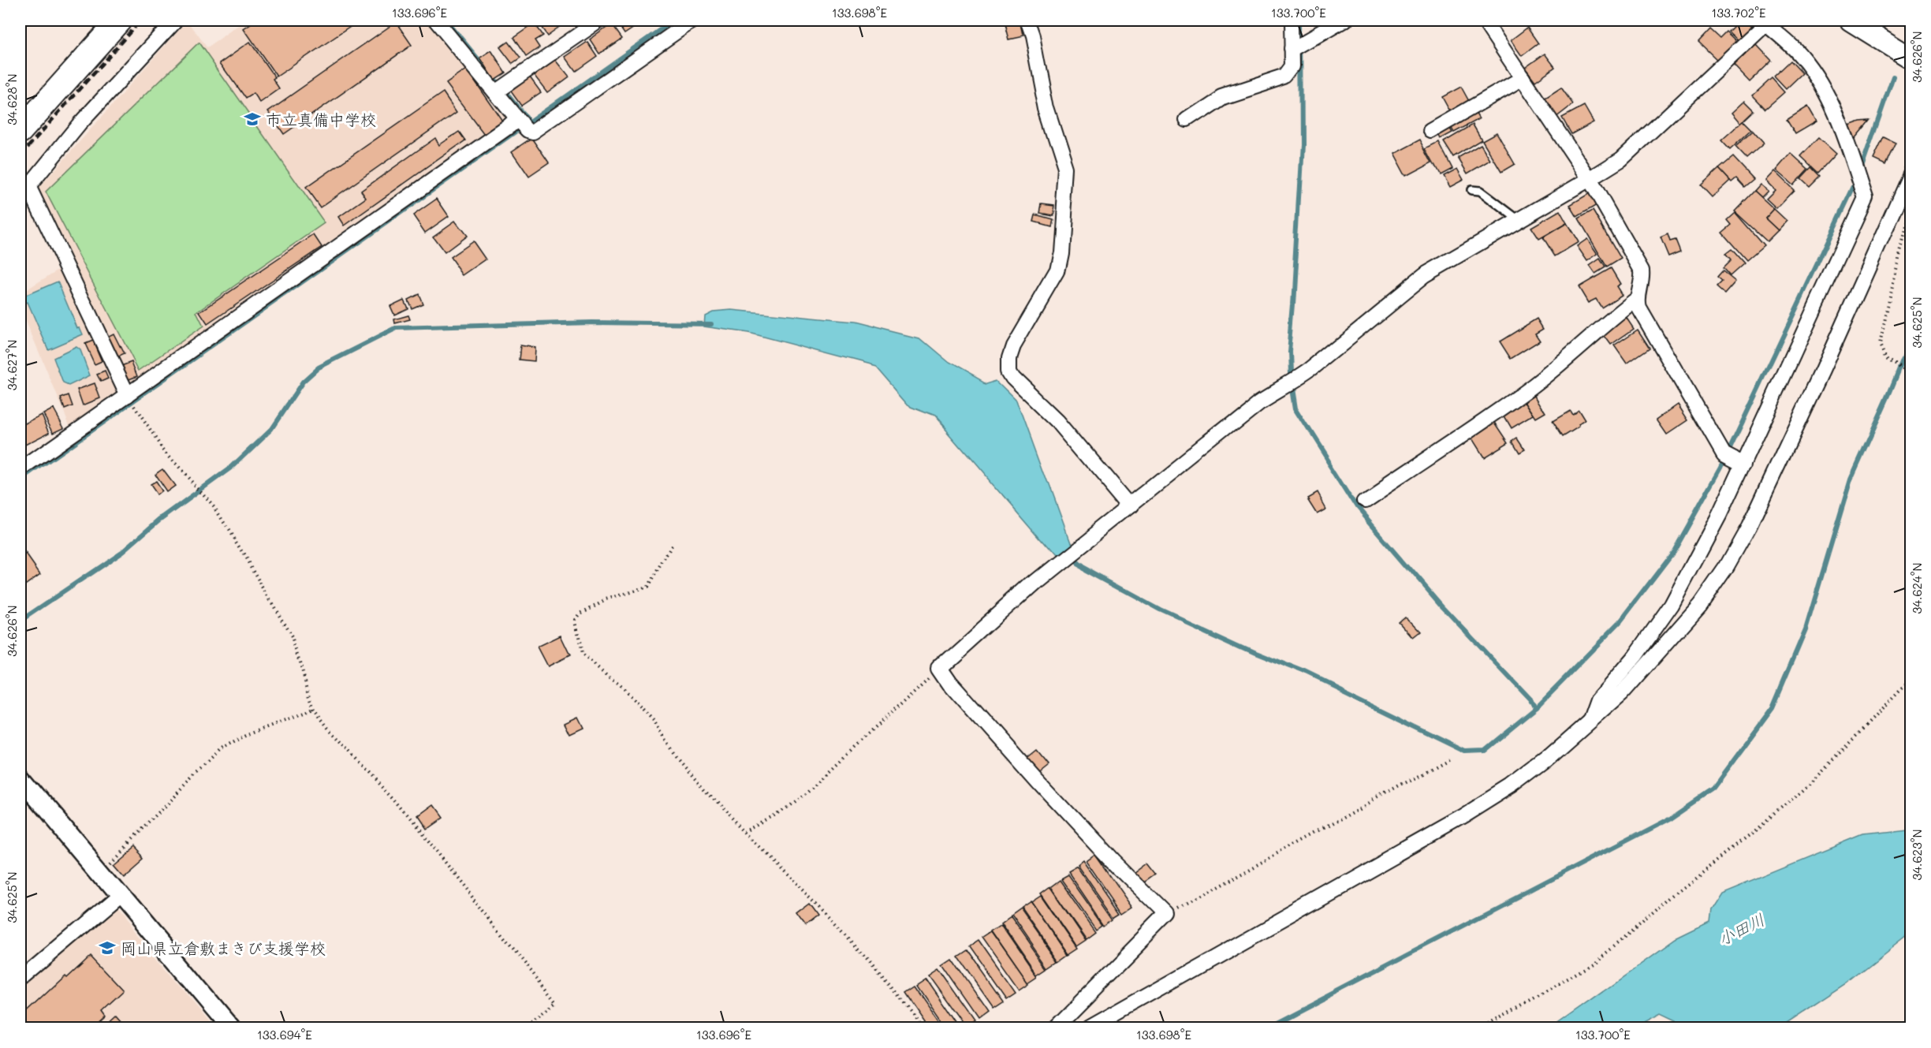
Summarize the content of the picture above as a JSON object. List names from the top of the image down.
{
  "water": ["小田川"],
  "places": {
    "school or university": ["市立真備中学校", "岡山県立倉敷まきび支援学校"]
  },
  "coordinates": [
    "133.696°E",
    "133.698°E",
    "133.700°E",
    "133.702°E",
    "34.626°N",
    "34.628°N",
    "34.625°N",
    "34.627°N",
    "34.624°N",
    "34.623°N",
    "133.694°E"
  ]
}
